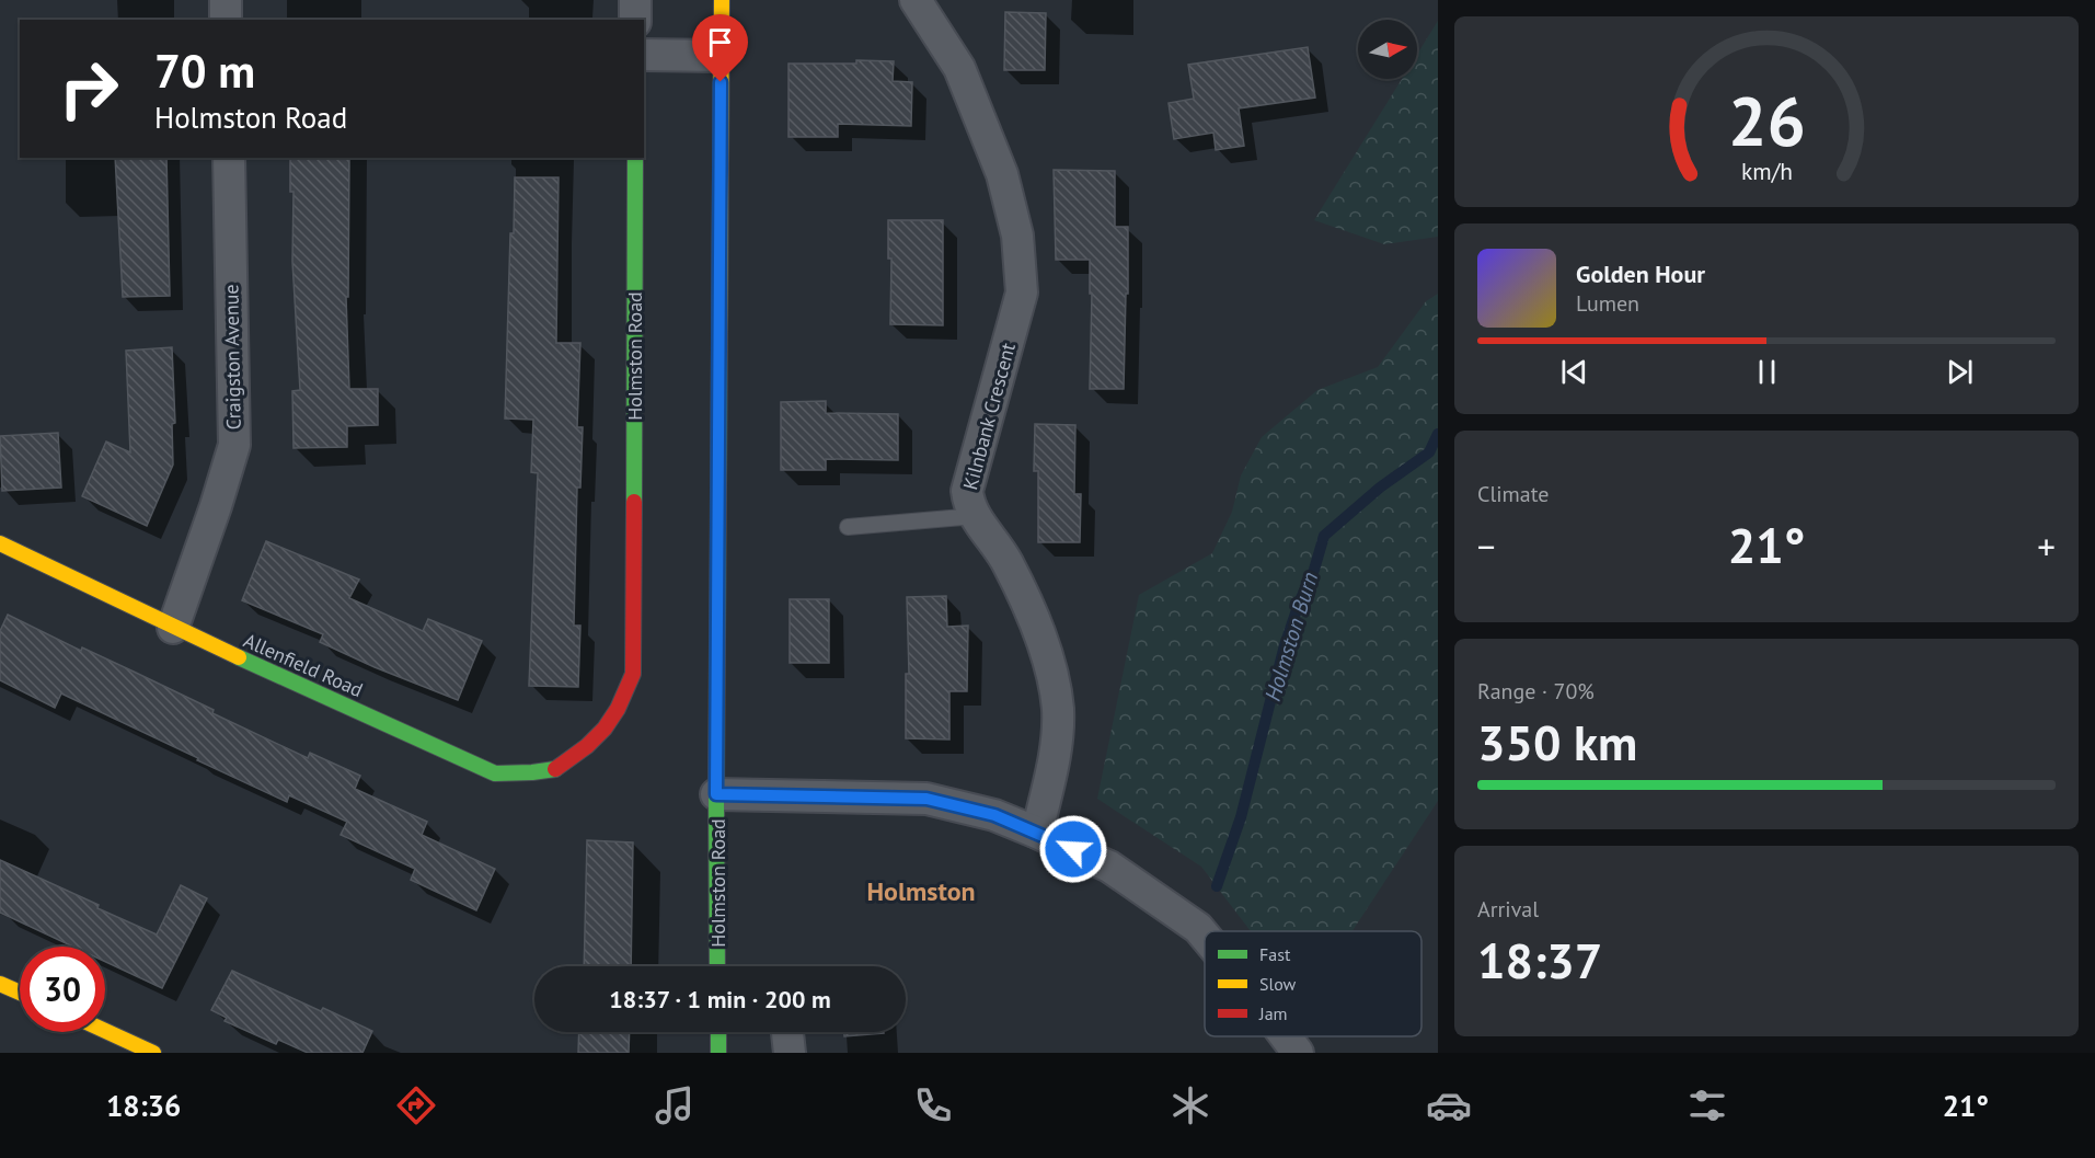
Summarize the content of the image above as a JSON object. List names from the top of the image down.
{
  "streets": {
    "street": [
      "Holmston Road",
      "Craigston Avenue",
      "Kilnbank Crescent",
      "Allenfield Road"
    ]
  },
  "crossings": [
    ["Holmston Road", "Allenfield Road"],
    ["Craigston Avenue", "Allenfield Road"]
  ],
  "districts": ["Holmston"],
  "water": ["Holmston Burn"],
  "legend": ["Fast", "Slow", "Jam"],
  "north": "right",
  "page": {
    "turn": ["70 m", "Holmston Road"],
    "song": ["Golden Hour", "Lumen"],
    "tile": [
      "Climate",
      ["Range · 70%", "350 km"],
      ["Arrival", "18:37"]
    ],
    "heat": ["−", "21°", "+"],
    "limit": "30",
    "trip": "18:37 · 1 min · 200 m",
    "tabs": ["18:36", "21°"],
    "gauge": ["26", "km/h"]
  }
}
